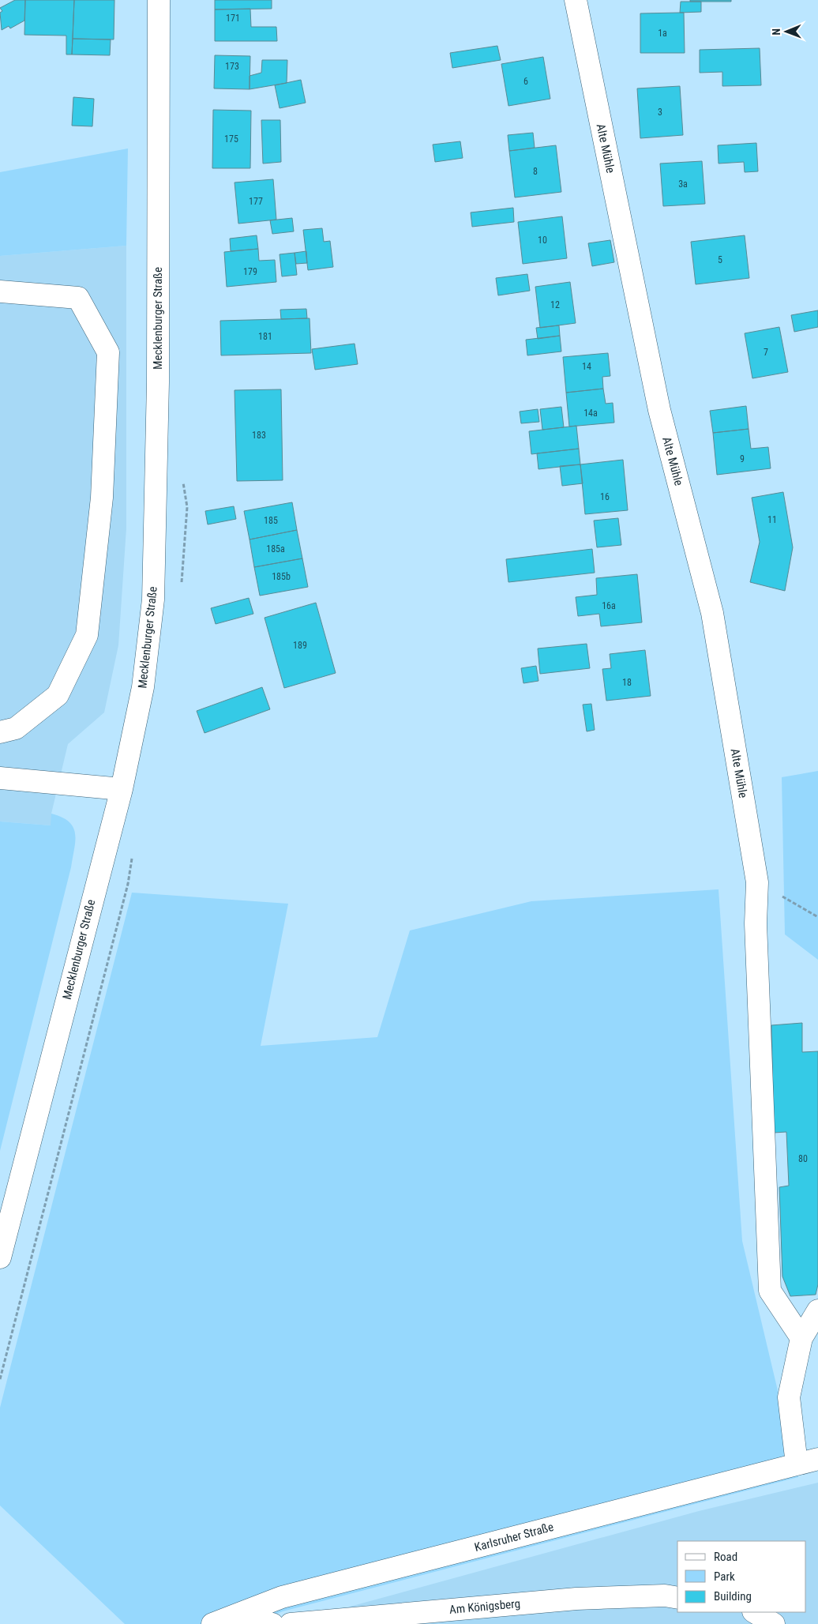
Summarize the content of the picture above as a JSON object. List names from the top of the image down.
{
  "streets": {
    "street": [
      "Alte Mühle",
      "Mecklenburger Straße",
      "Karlsruher Straße",
      "Am Königsberg"
    ]
  },
  "house_numbers": [
    "171",
    "1a",
    "173",
    "6",
    "3",
    "175",
    "8",
    "3a",
    "177",
    "10",
    "5",
    "179",
    "12",
    "181",
    "7",
    "14",
    "14a",
    "183",
    "9",
    "16",
    "11",
    "185",
    "185a",
    "185b",
    "16a",
    "189",
    "18",
    "80"
  ],
  "legend": ["Road", "Park", "Building"],
  "north": "left"
}
